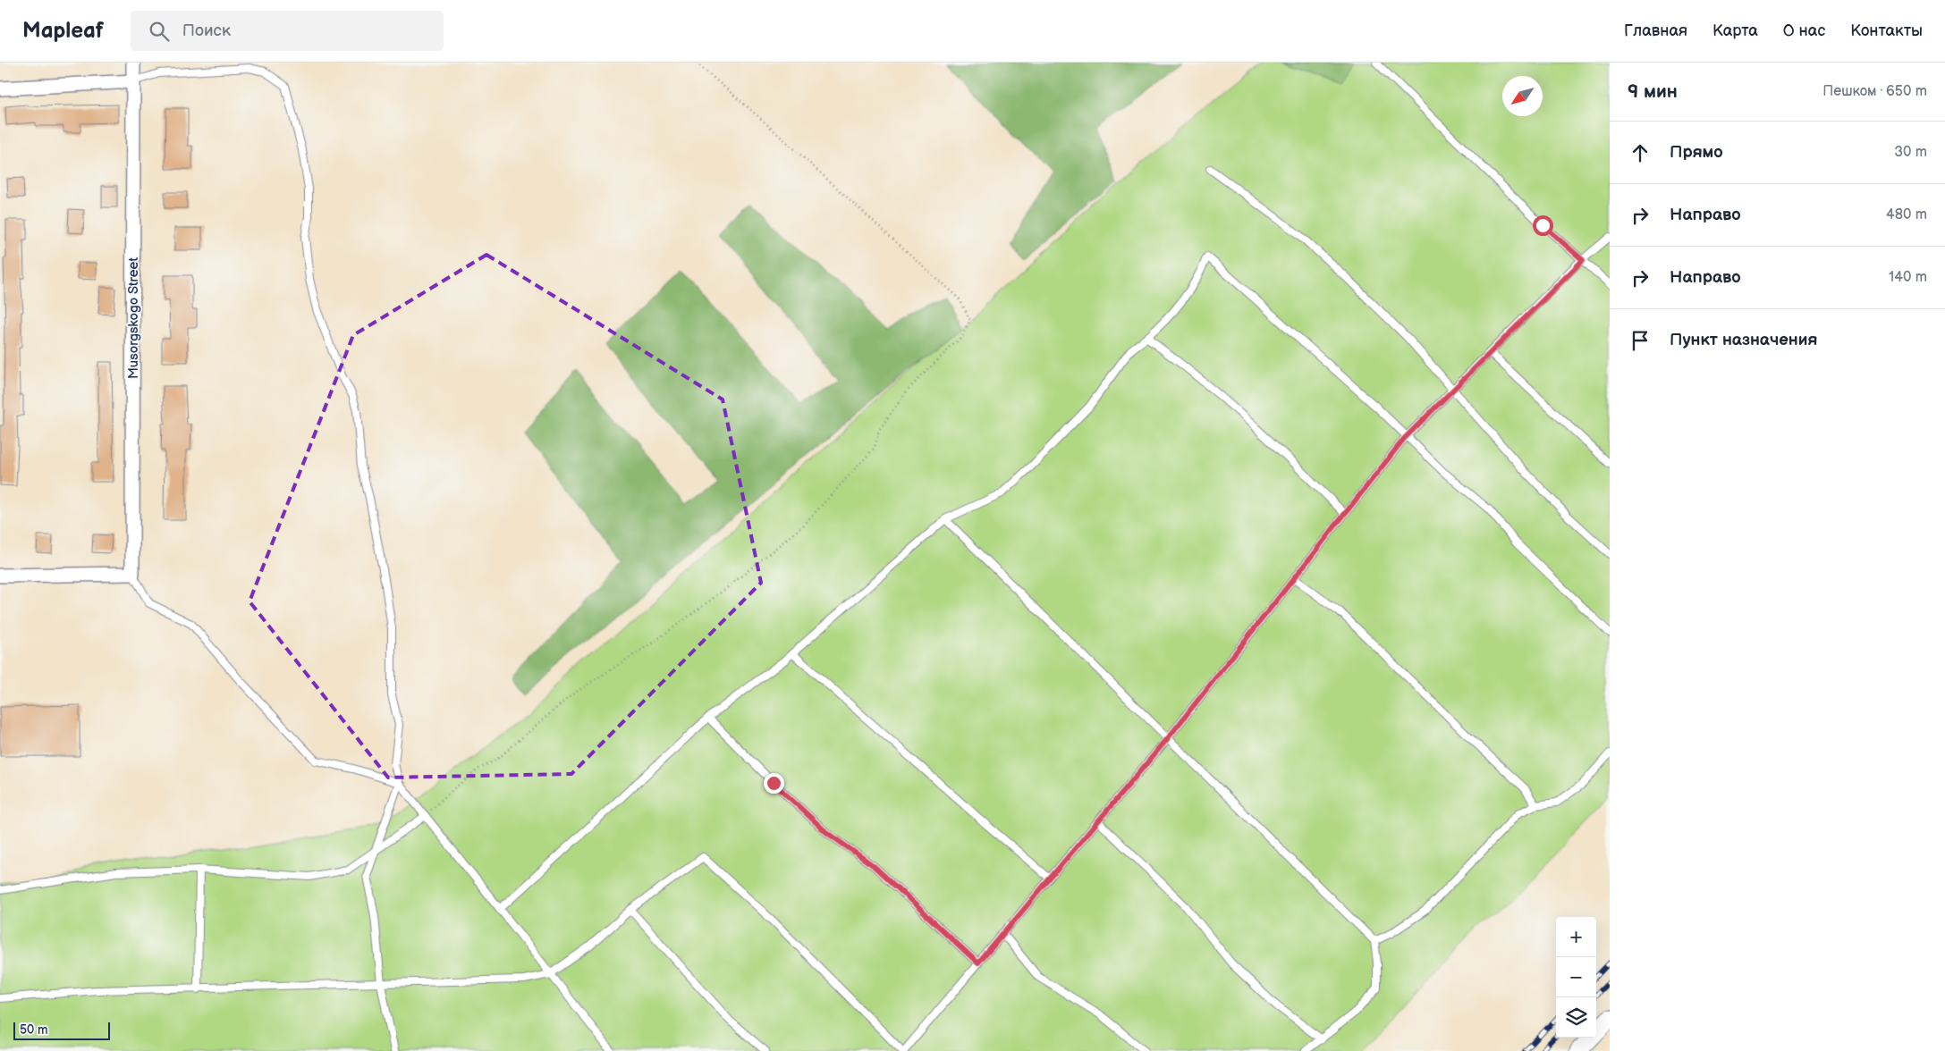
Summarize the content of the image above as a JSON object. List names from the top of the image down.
{
  "streets": {
    "street": ["Musorgskogo Street"]
  },
  "scale_bar": "50 m",
  "north": "bottom left",
  "page": {
    "header": "Mapleaf",
    "search": "Поиск",
    "nav": [
      "Главная",
      "Карта",
      "О нас",
      "Контакты"
    ],
    "heading": ["9 мин", "Пешком · 650 m"],
    "list": [
      ["Прямо", "30 m"],
      ["Направо", "480 m"],
      ["Направо", "140 m"],
      "Пункт назначения"
    ],
    "map_buttons": ["+", "−"],
    "scale": "50 m"
  }
}
